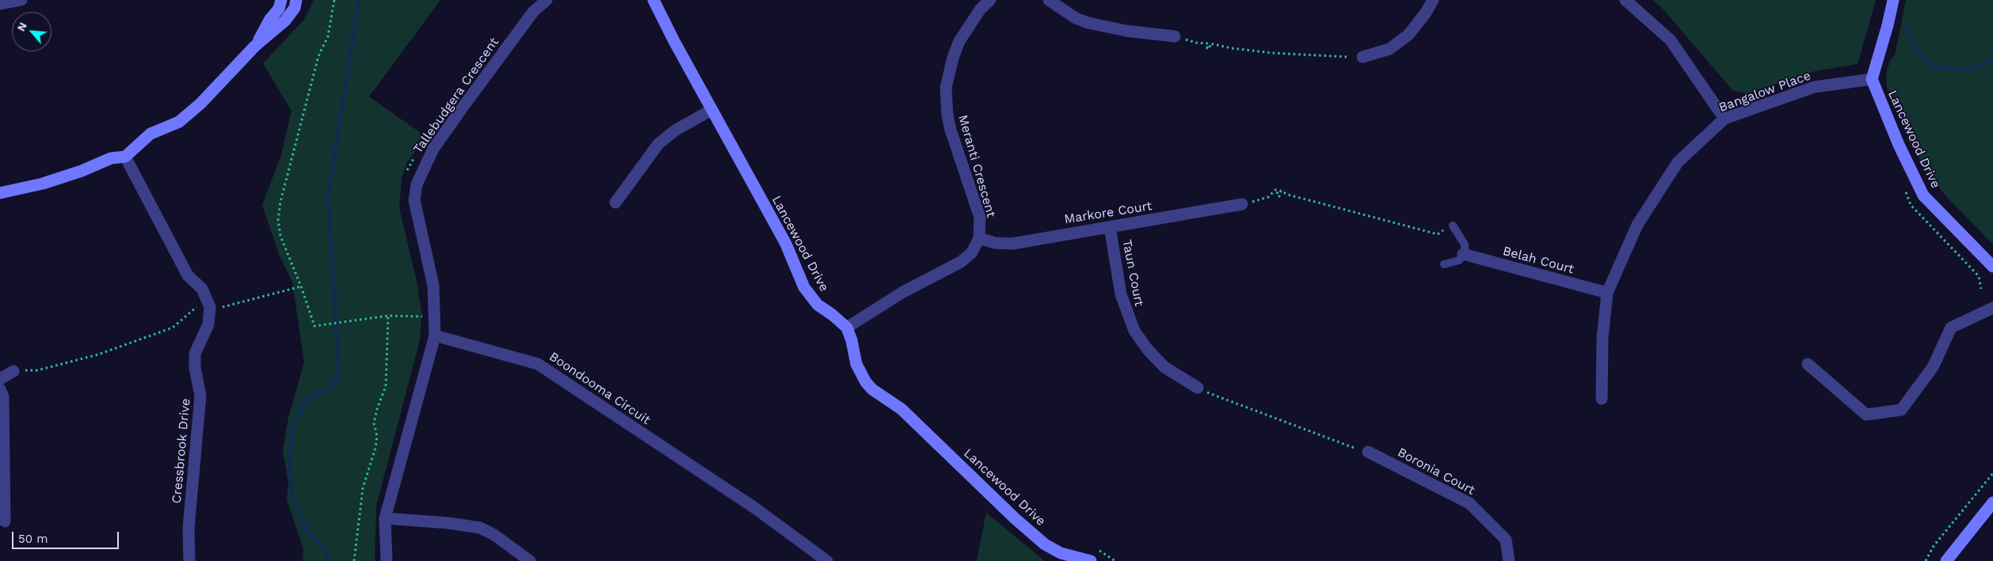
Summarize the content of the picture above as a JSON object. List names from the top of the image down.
{
  "streets": {
    "street": [
      "Bangalow Place",
      "Tallebudgera Crescent",
      "Lancewood Drive",
      "Meranti Crescent",
      "Markore Court",
      "Belah Court",
      "Taun Court",
      "Boondooma Circuit",
      "Cressbrook Drive",
      "Boronia Court"
    ]
  },
  "crossings": [
    ["Bangalow Place", "Lancewood Drive"],
    ["Bangalow Place", "Belah Court"],
    ["Tallebudgera Crescent", "Boondooma Circuit"],
    ["Lancewood Drive", "Meranti Crescent"],
    ["Meranti Crescent", "Markore Court"],
    ["Markore Court", "Taun Court"]
  ],
  "scale_bar": "50 m",
  "north": "top left"
}
